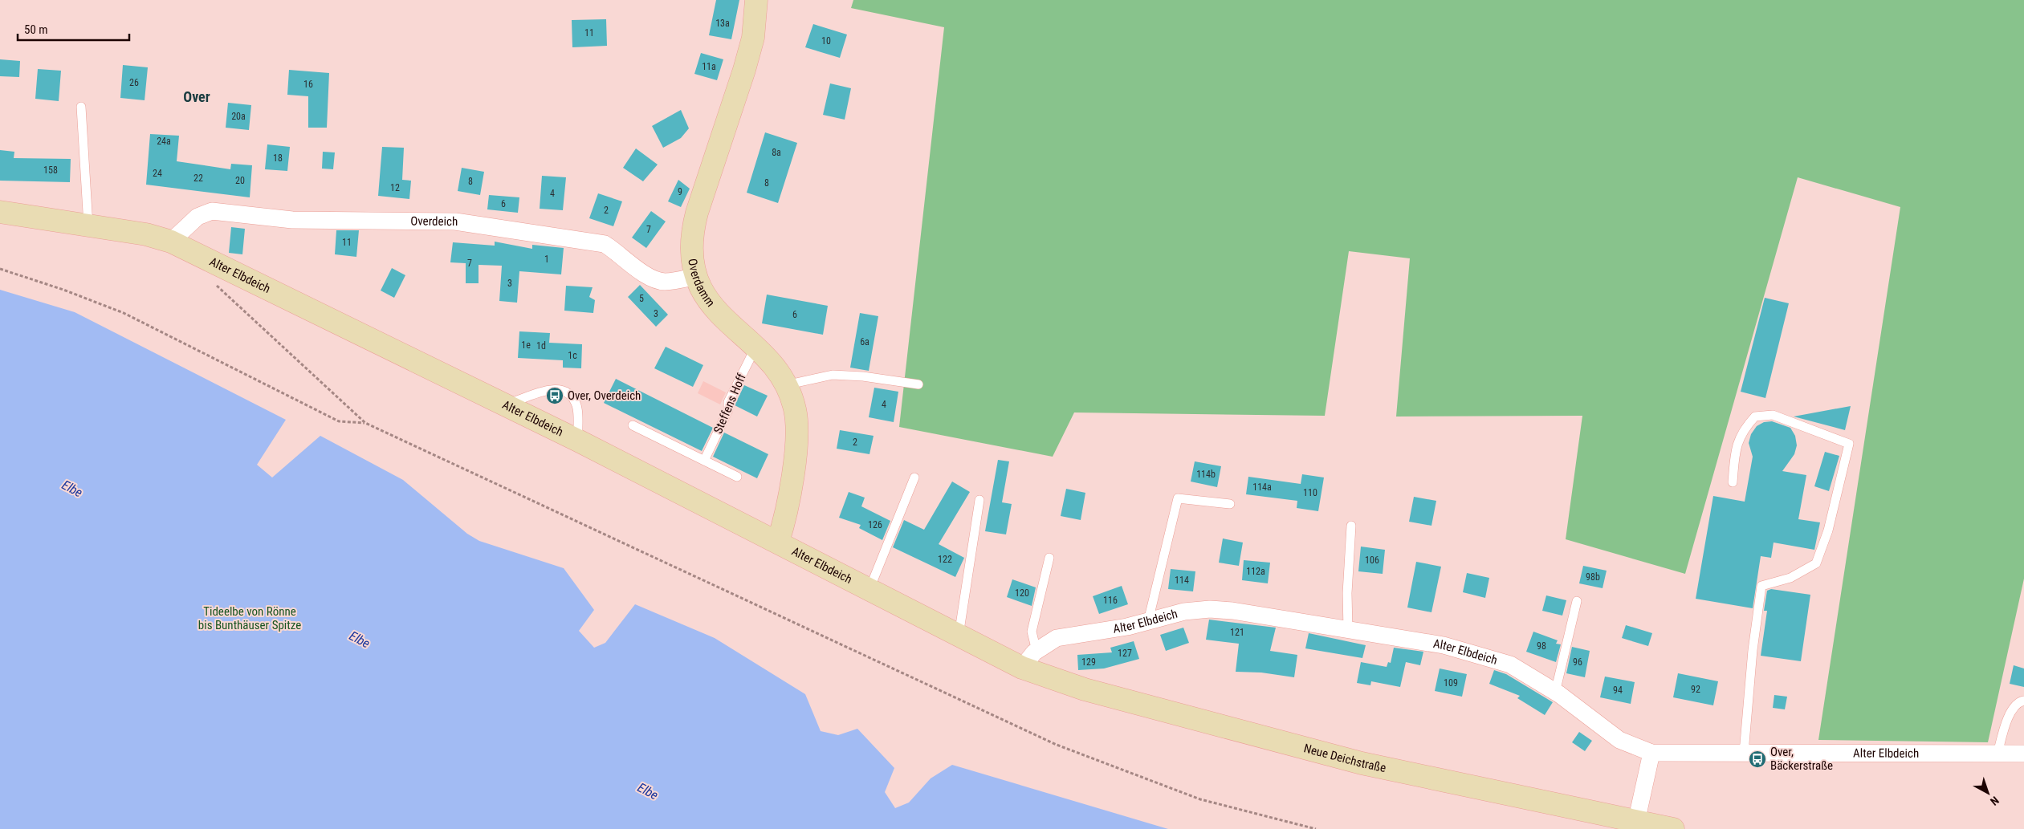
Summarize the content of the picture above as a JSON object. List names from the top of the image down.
{
  "streets": {
    "street": [
      "Overdeich",
      "Alter Elbdeich",
      "Overdamm",
      "Neue Deichstraße"
    ],
    "lane": ["Steffens Hoff"]
  },
  "crossings": [
    ["Overdeich", "Alter Elbdeich"],
    ["Overdeich", "Overdamm"],
    ["Alter Elbdeich", "Overdamm"],
    ["Alter Elbdeich", "Neue Deichstraße"],
    ["Overdamm", "Steffens Hoff"]
  ],
  "districts": ["Over"],
  "water": ["Elbe"],
  "parks": ["Tideelbe von Rönne bis Bunthäuser Spitze"],
  "places": {
    "bus stop": ["Over, Overdeich", "Over, Bäckerstraße"]
  },
  "house_numbers": [
    "13a",
    "11",
    "10",
    "11a",
    "26",
    "16",
    "20a",
    "24a",
    "8a",
    "18",
    "158",
    "24",
    "22",
    "20",
    "8",
    "8",
    "12",
    "9",
    "4",
    "6",
    "2",
    "7",
    "11",
    "1",
    "7",
    "3",
    "5",
    "3",
    "6",
    "6a",
    "1e",
    "1d",
    "1c",
    "4",
    "2",
    "114b",
    "114a",
    "110",
    "126",
    "122",
    "106",
    "112a",
    "98b",
    "114",
    "120",
    "116",
    "121",
    "98",
    "127",
    "129",
    "96",
    "109",
    "92",
    "94"
  ],
  "scale_bar": "50 m",
  "north": "bottom right"
}
